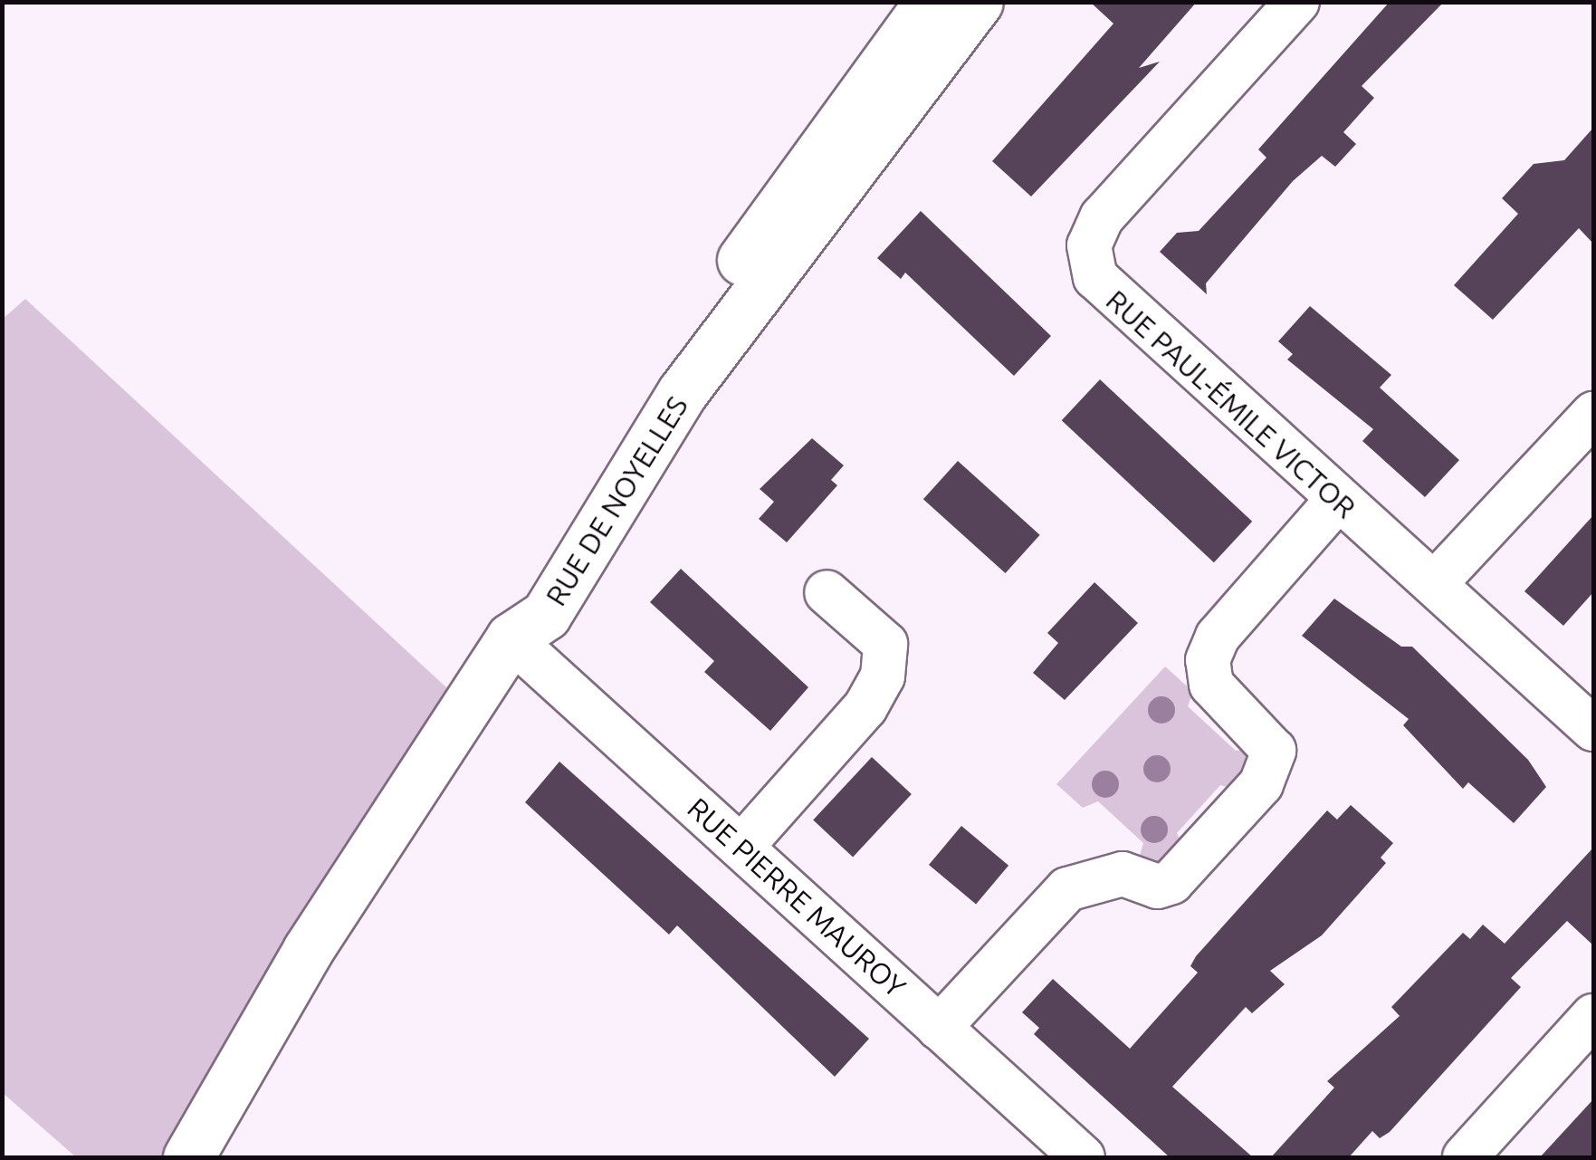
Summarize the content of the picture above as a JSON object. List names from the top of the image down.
{
  "streets": {
    "street": ["RUE PAUL-ÉMILE VICTOR", "RUE DE NOYELLES", "RUE PIERRE MAUROY"]
  },
  "crossings": [
    ["RUE DE NOYELLES", "RUE PIERRE MAUROY"]
  ]
}
